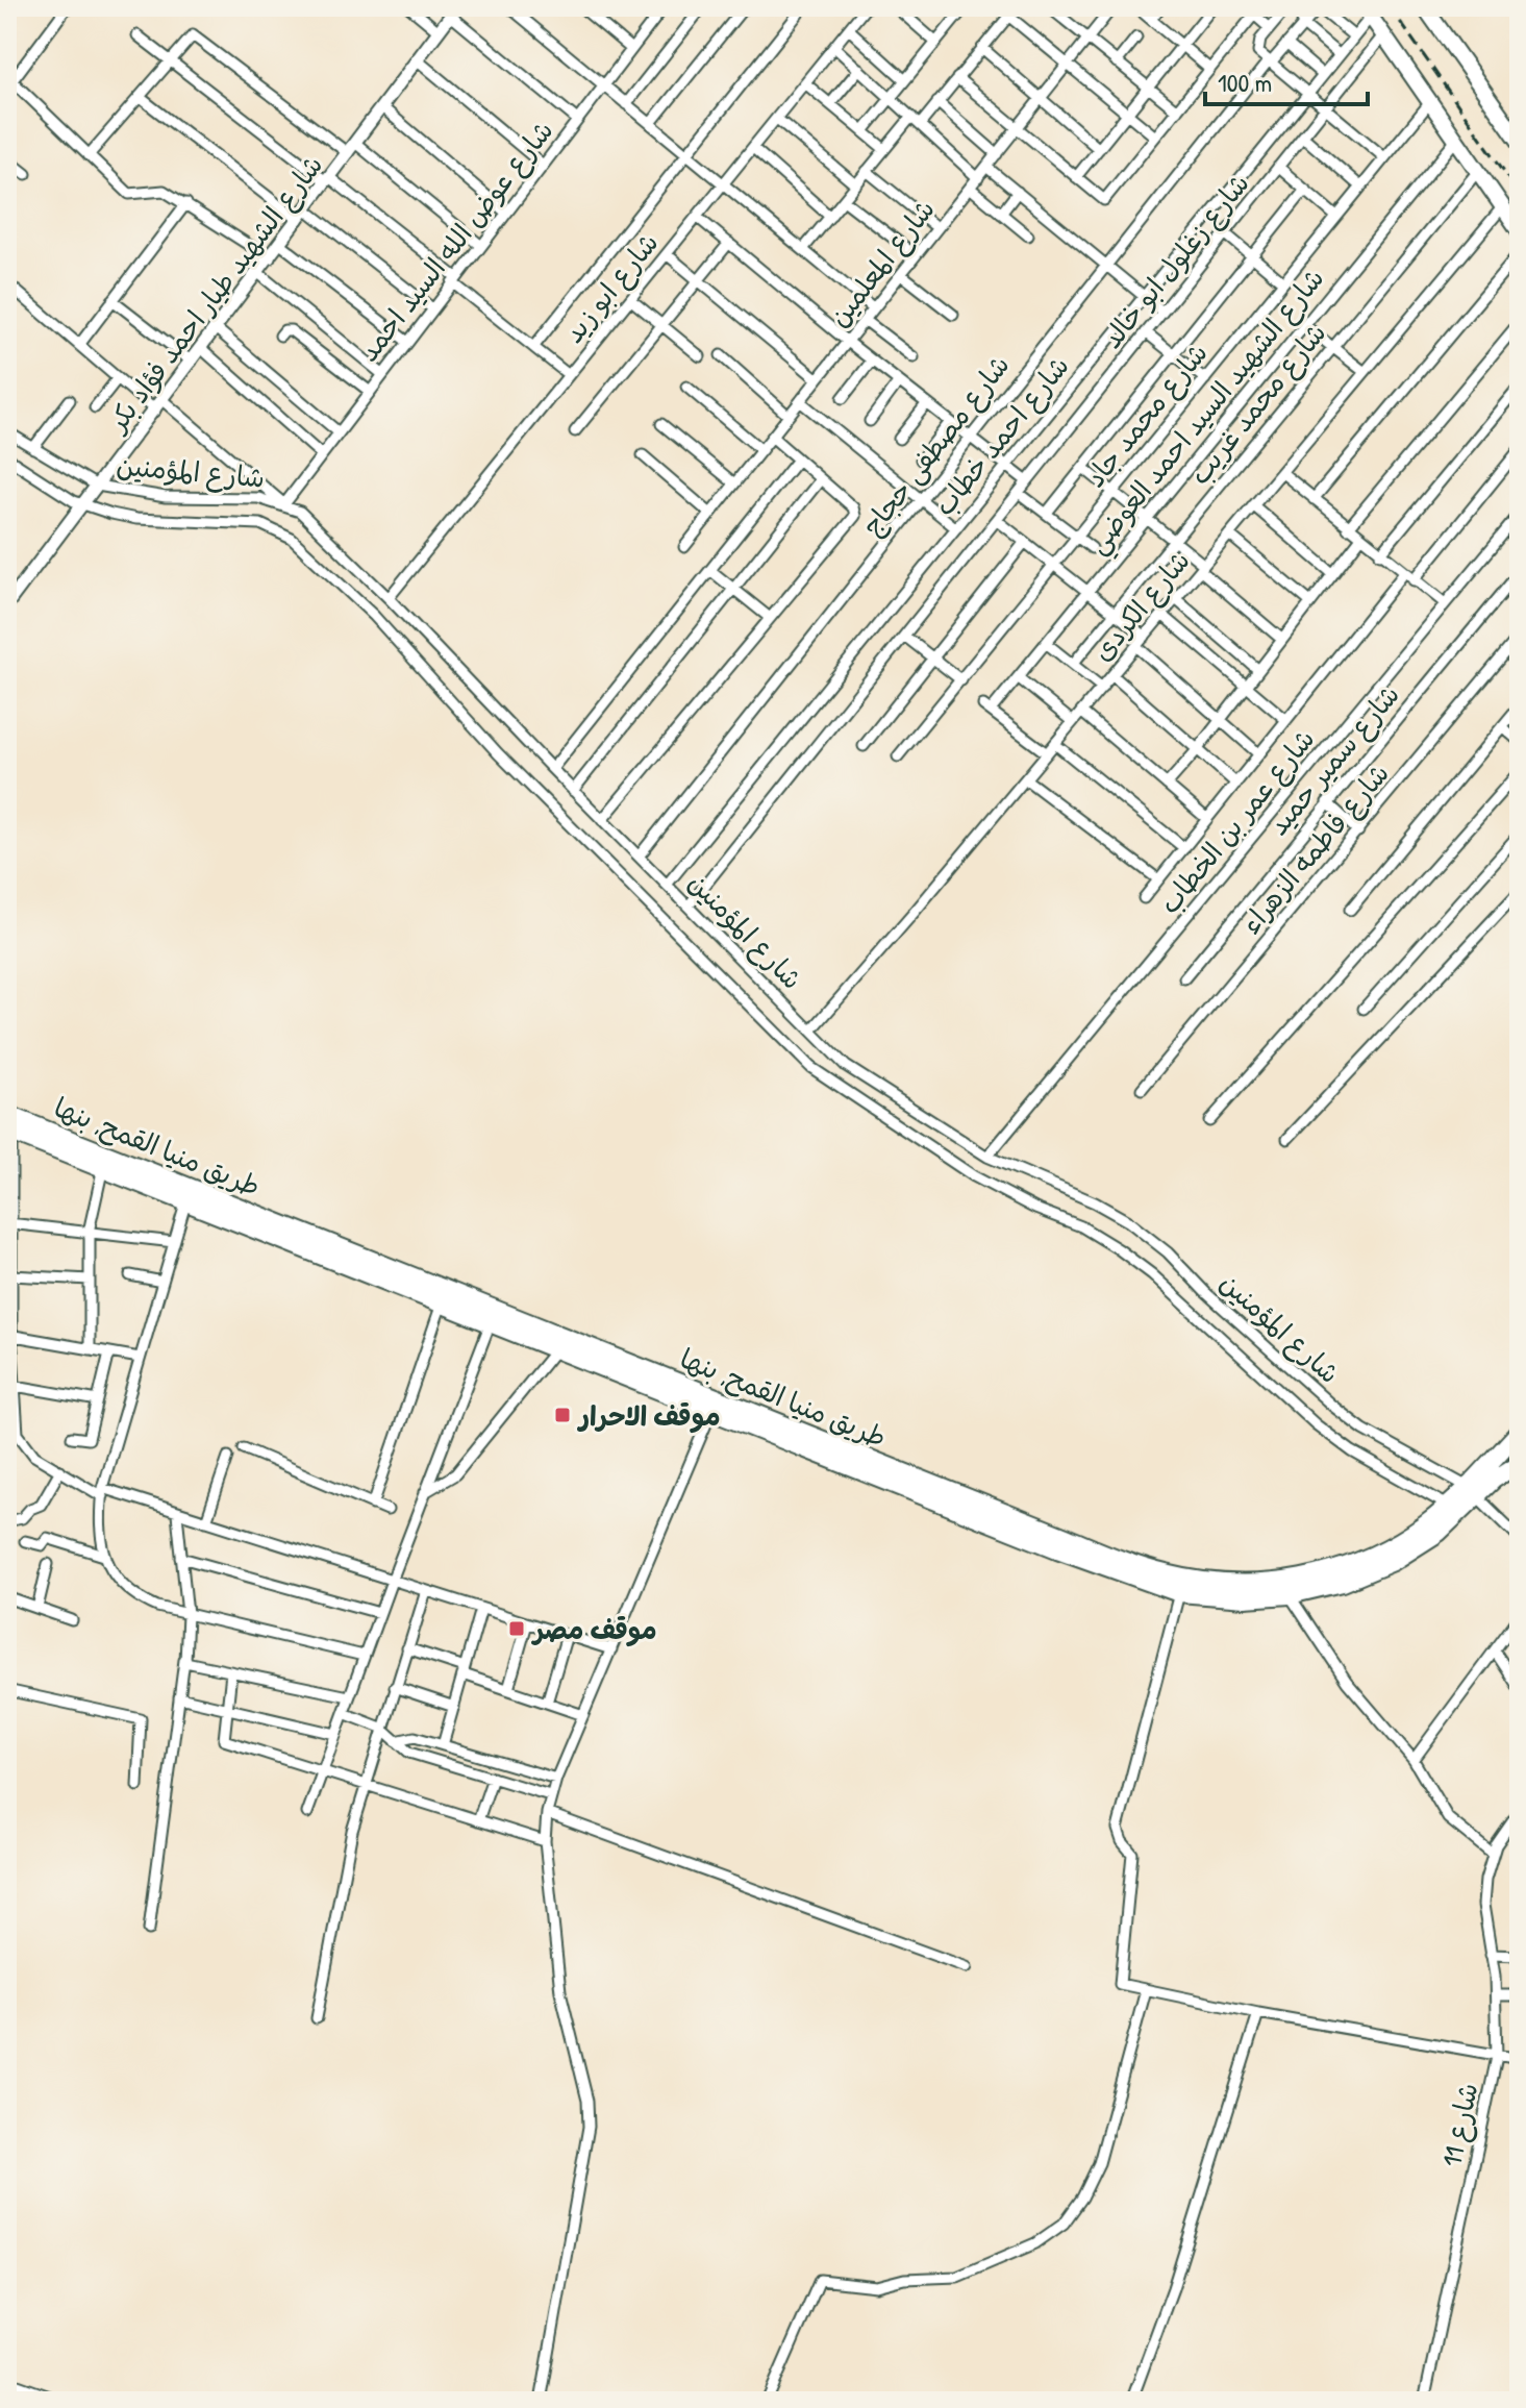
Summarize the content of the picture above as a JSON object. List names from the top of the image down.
{
  "streets": {
    "highway": ["طريق منيا القمح, بنها"],
    "street": [
      "شارع عوض الله السيد احمد",
      "شارع زغلول ابو خالد",
      "شارع المعلمين",
      "شارع ابو زيد",
      "شارع الشهيد طيار احمد فؤاد بكر",
      "شارع محمد غريب",
      "شارع الشهيد السيد احمد العوضي",
      "شارع محمد جاد",
      "شارع احمد خطاب",
      "شارع مصطفى حجاج",
      "شارع المؤمنين",
      "شارع الكردى",
      "شارع سمير حميد",
      "شارع عمر بن الخطاب",
      "شارع فاطمه الزهراء",
      "شارع 11"
    ]
  },
  "crossings": [
    ["شارع عوض الله السيد احمد", "شارع المؤمنين"],
    ["شارع زغلول ابو خالد", "شارع المؤمنين"],
    ["شارع ابو زيد", "شارع المؤمنين"],
    ["شارع الشهيد طيار احمد فؤاد بكر", "شارع المؤمنين"],
    ["شارع الشهيد السيد احمد العوضي", "شارع الكردى"],
    ["شارع احمد خطاب", "شارع المؤمنين"],
    ["شارع مصطفى حجاج", "شارع المؤمنين"],
    ["شارع المؤمنين", "شارع الكردى"],
    ["شارع المؤمنين", "شارع عمر بن الخطاب"],
    ["شارع المؤمنين", "طريق منيا القمح, بنها"]
  ],
  "places": {
    "transit": ["موقف الاحرار", "موقف مصر"]
  },
  "scale_bar": "100 m"
}
